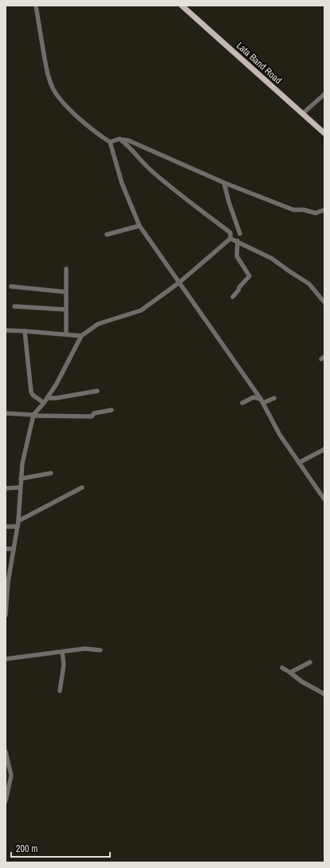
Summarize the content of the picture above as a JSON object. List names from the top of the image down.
{
  "streets": {
    "main road": ["Lata Band Road"]
  },
  "scale_bar": "200 m"
}
